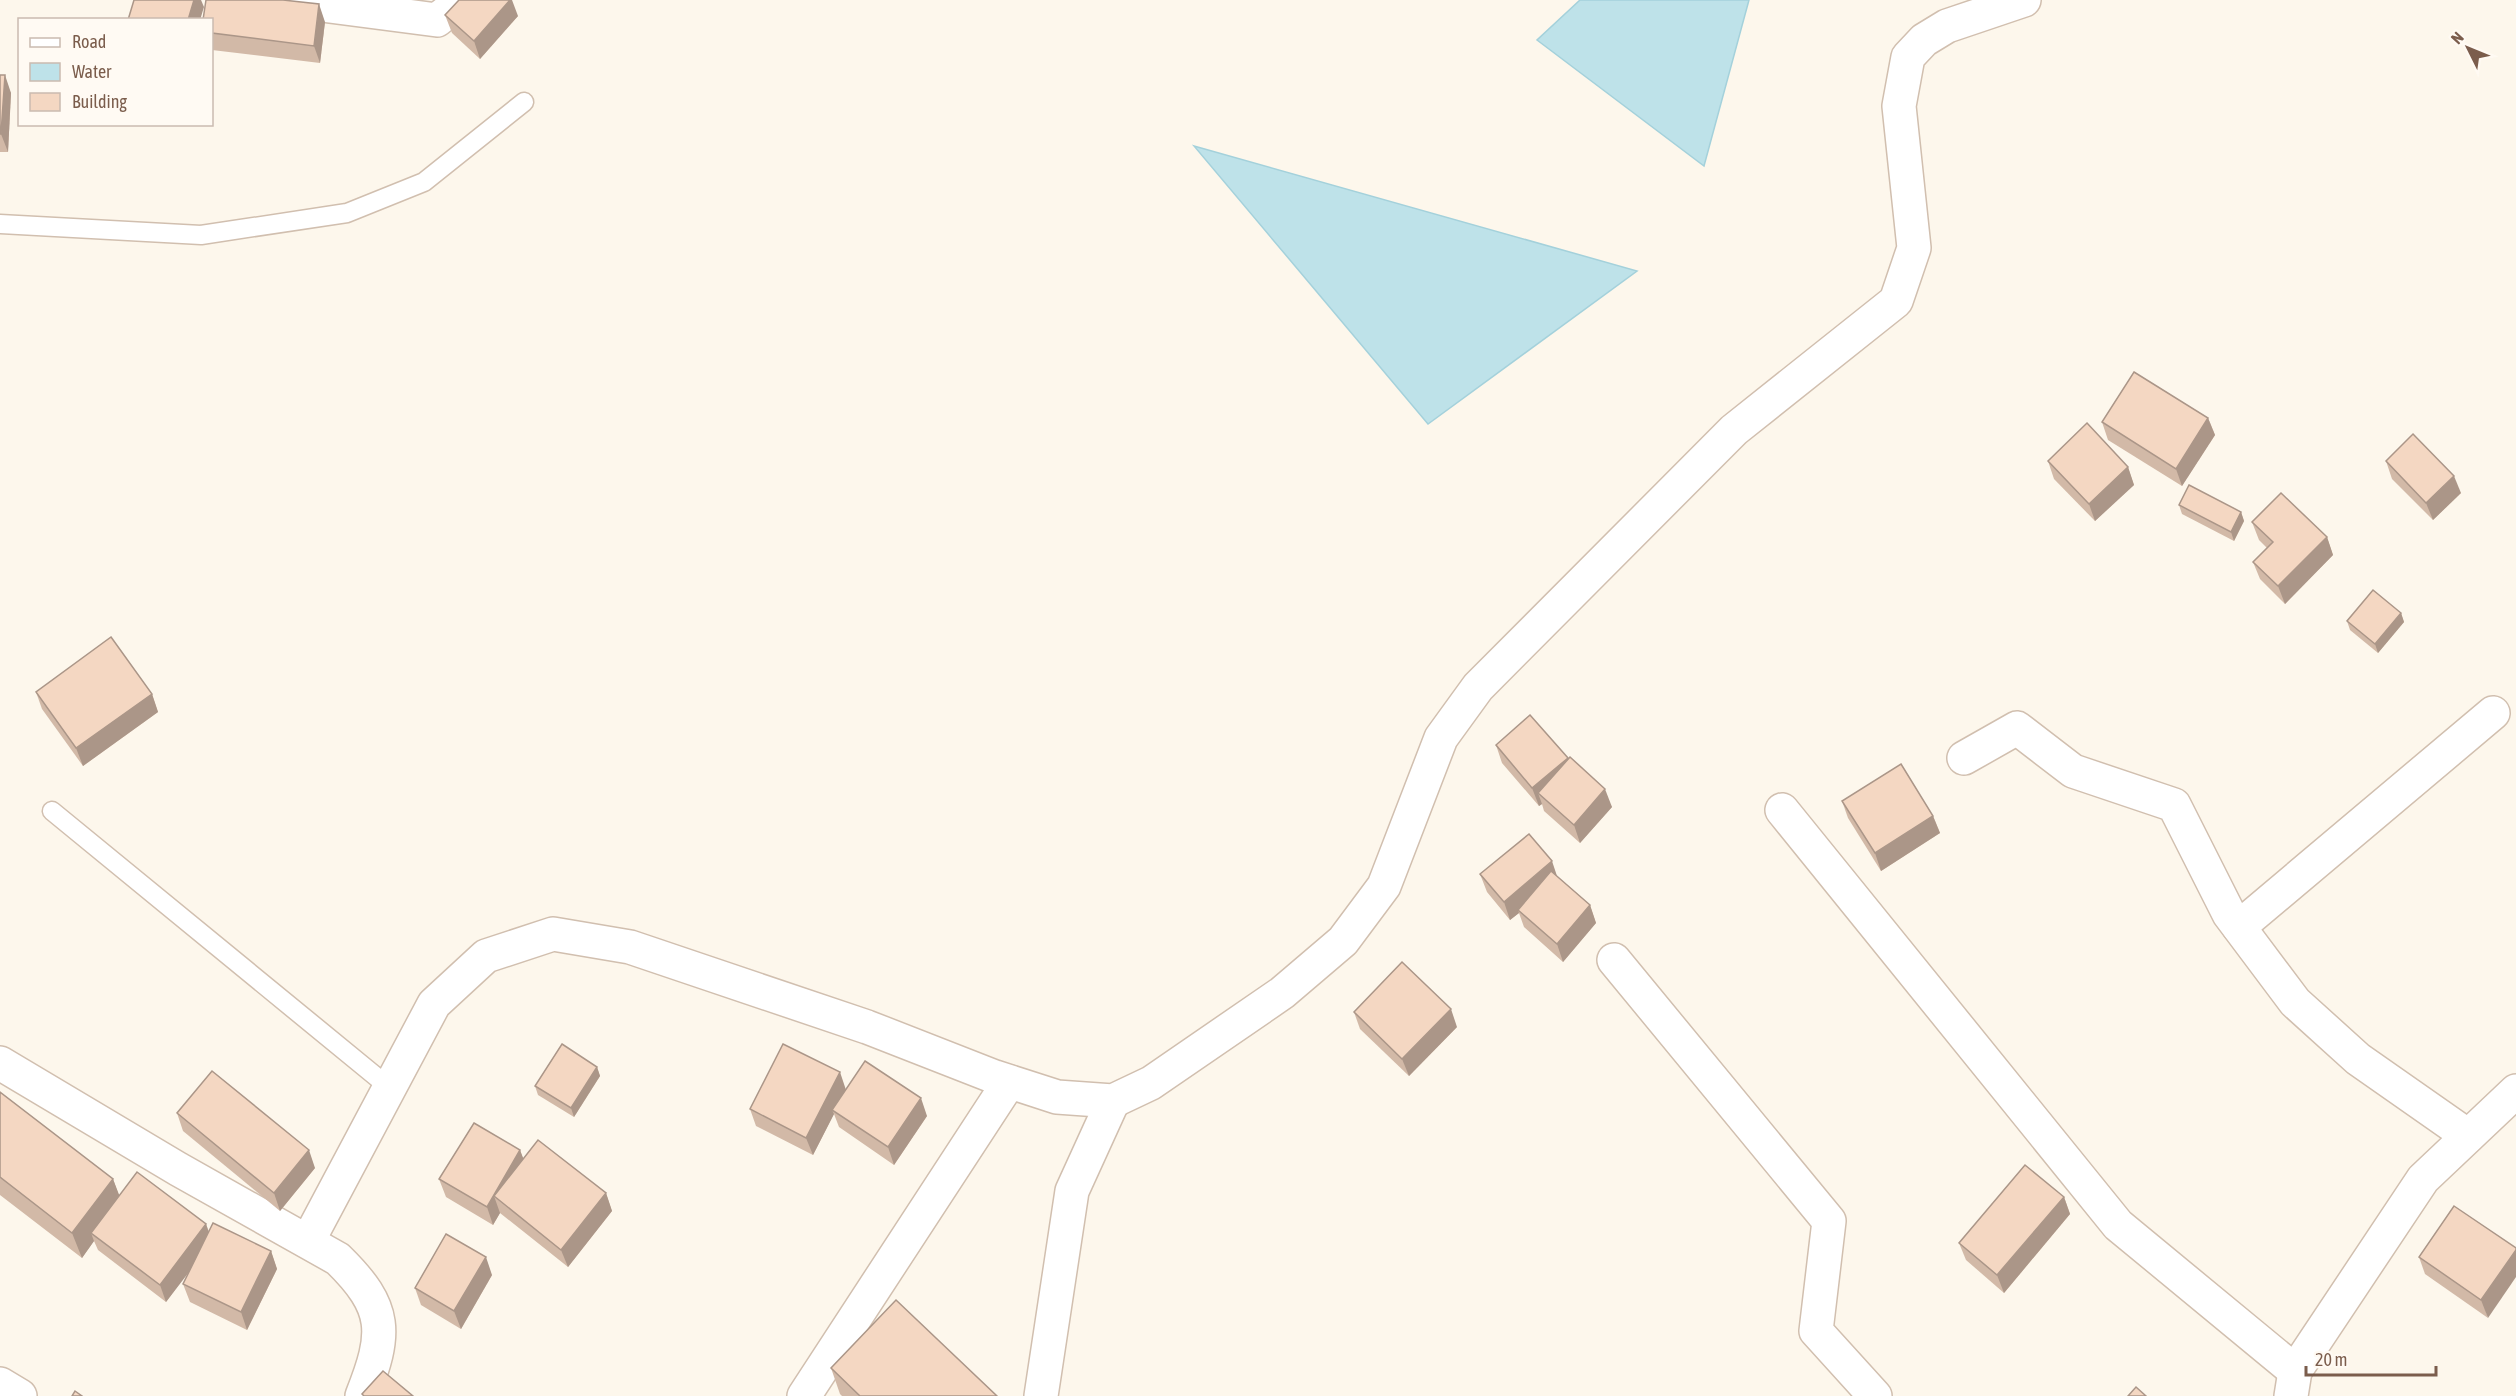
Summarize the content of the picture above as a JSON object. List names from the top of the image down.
{
  "legend": ["Road", "Water", "Building"],
  "scale_bar": "20 m",
  "north": "top left"
}
